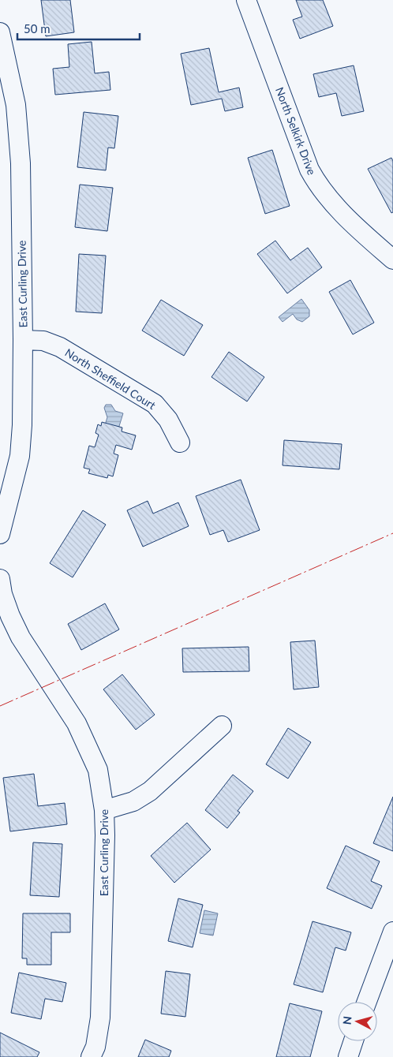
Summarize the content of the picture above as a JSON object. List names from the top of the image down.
{
  "streets": {
    "street": ["North Selkirk Drive", "East Curling Drive", "North Sheffield Court"]
  },
  "crossings": [
    ["East Curling Drive", "North Sheffield Court"]
  ],
  "scale_bar": "50 m",
  "north": "left"
}
